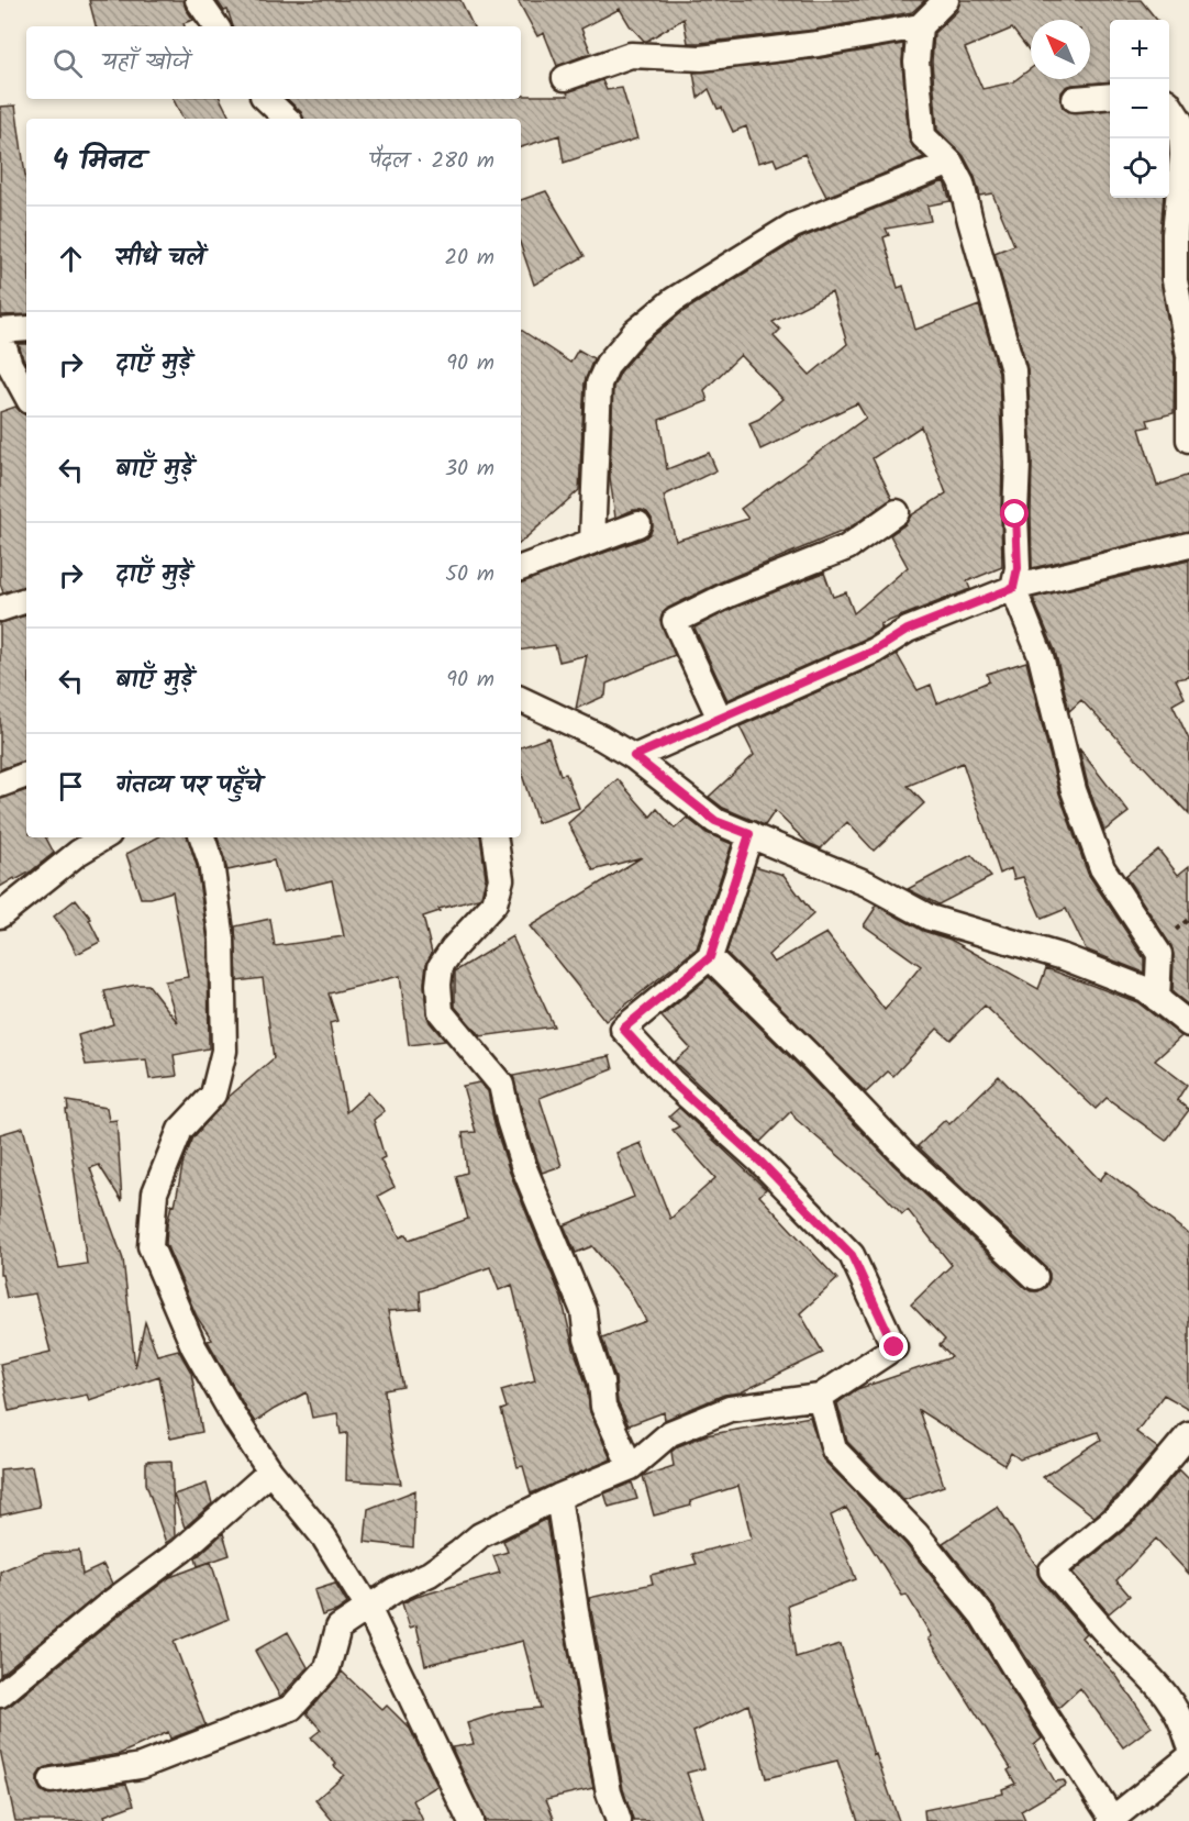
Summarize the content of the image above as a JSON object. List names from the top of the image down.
{
  "north": "top left",
  "page": {
    "map_buttons": ["+", "−"],
    "search": "यहाँ खोजें",
    "heading": ["4 मिनट", "पैदल · 280 m"],
    "list": [
      ["सीधे चलें", "20 m"],
      ["दाएँ मुड़ें", "90 m"],
      ["बाएँ मुड़ें", "30 m"],
      ["दाएँ मुड़ें", "50 m"],
      ["बाएँ मुड़ें", "90 m"],
      "गंतव्य पर पहुँचे"
    ]
  }
}
